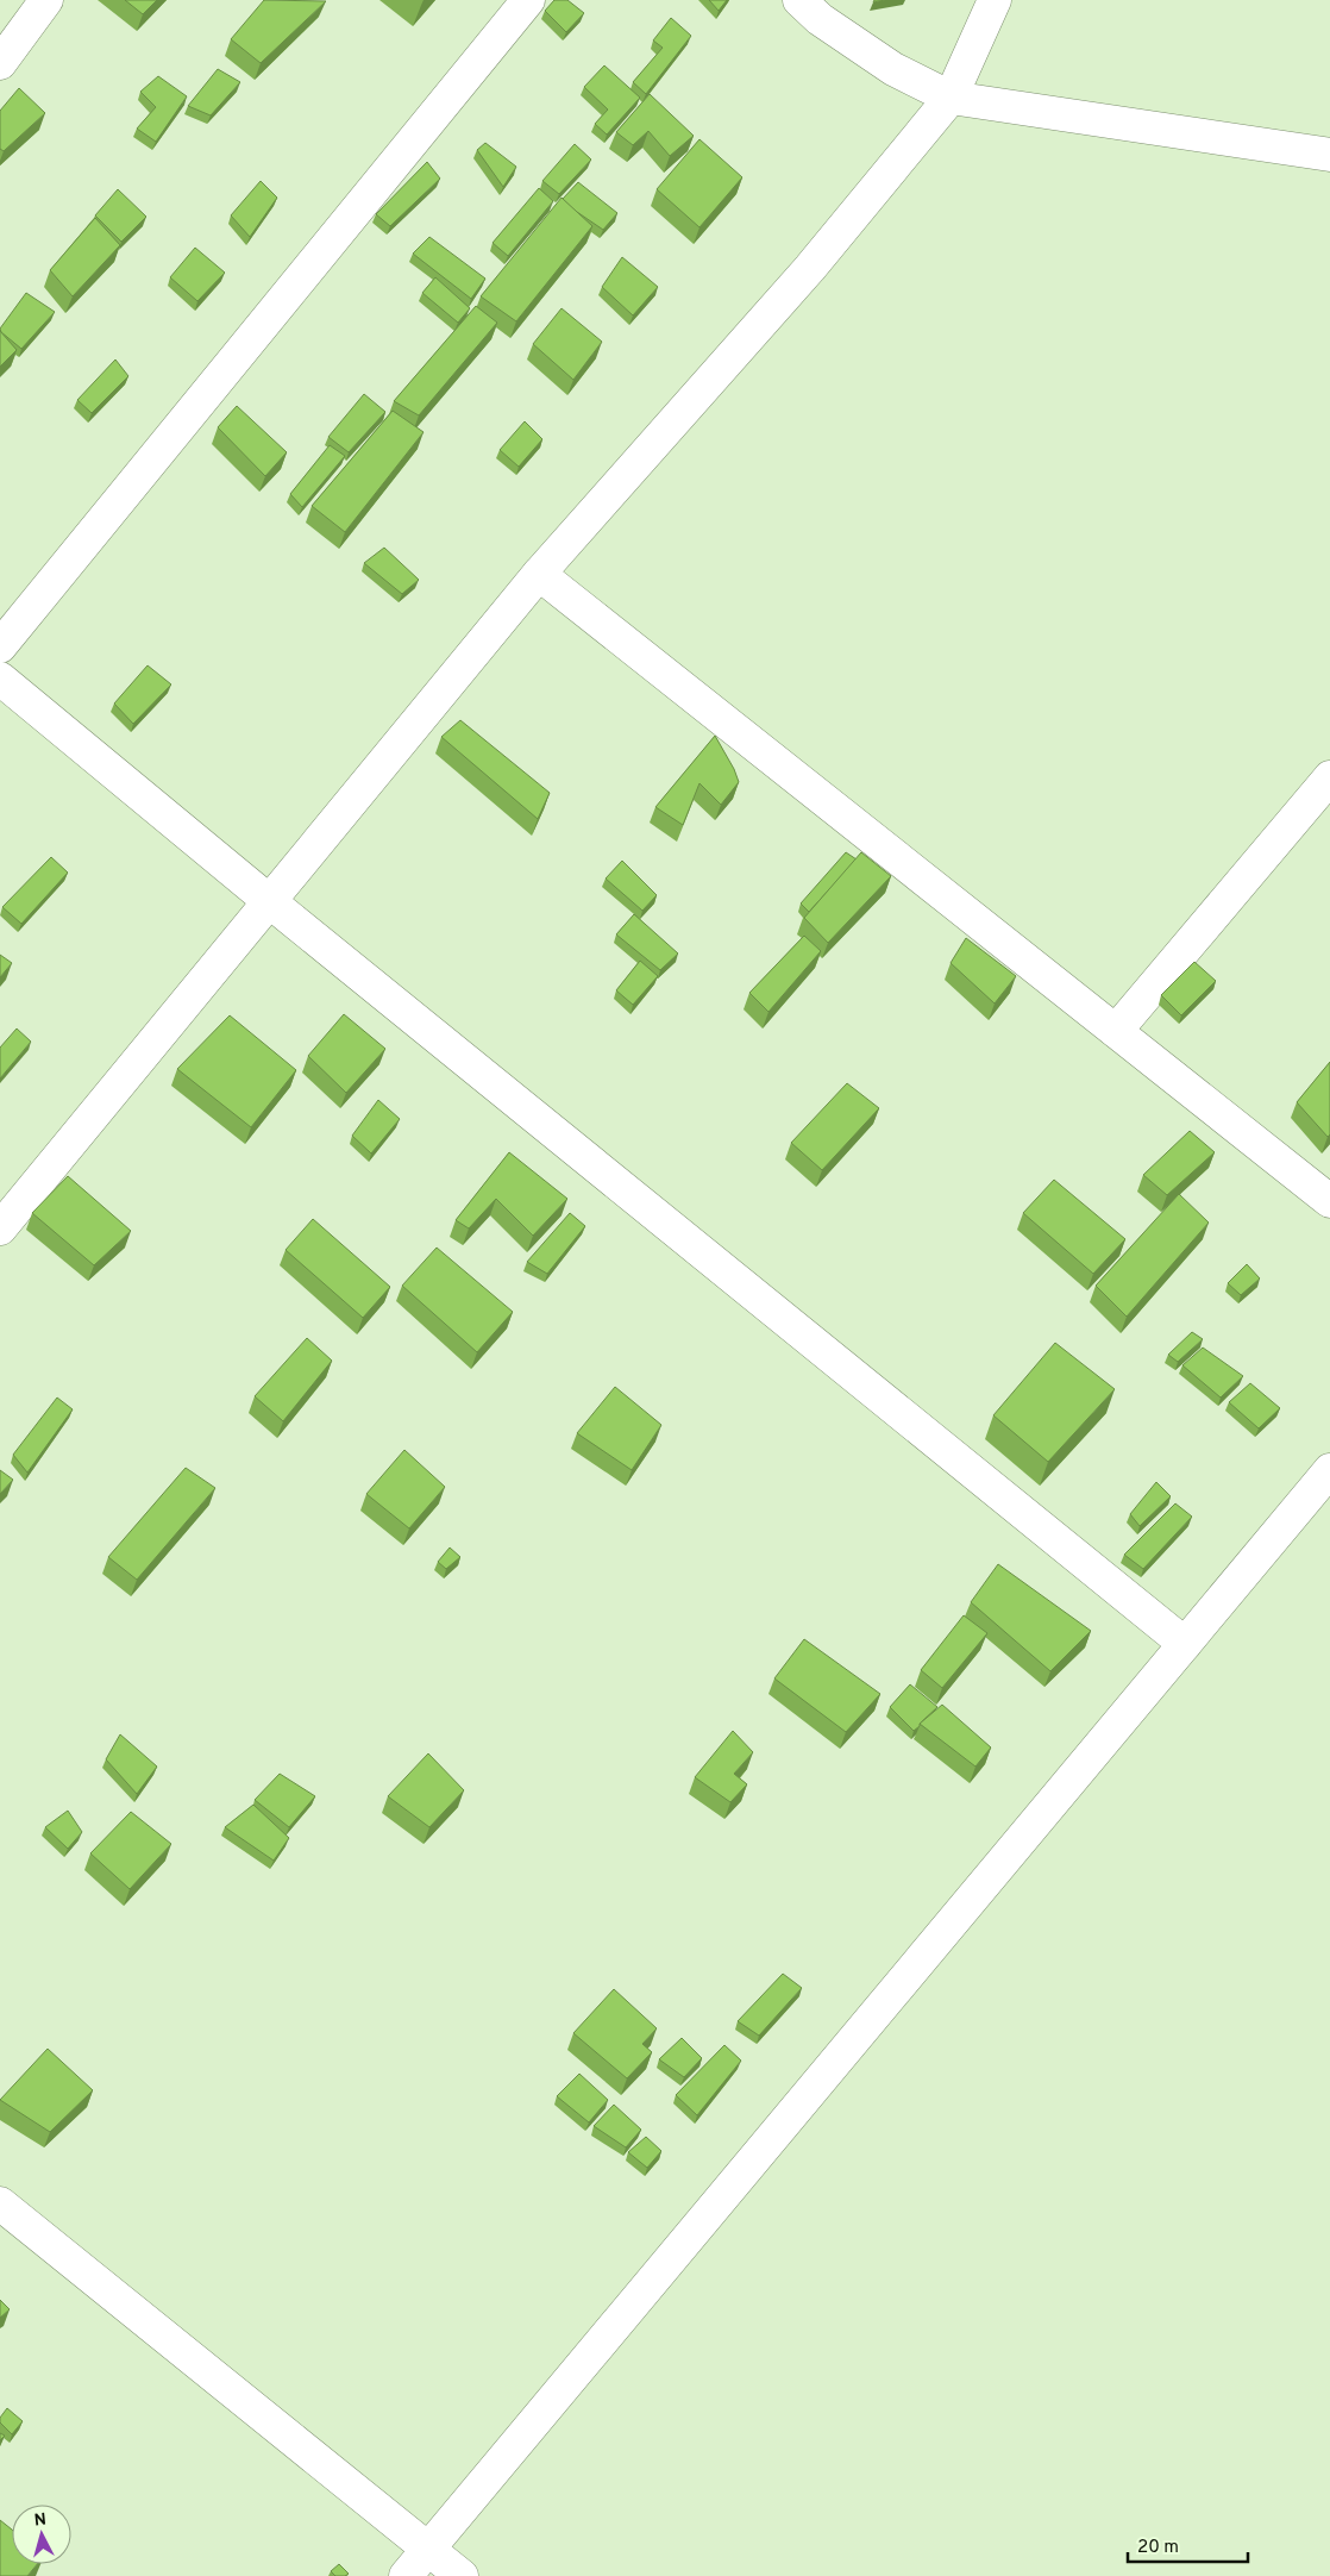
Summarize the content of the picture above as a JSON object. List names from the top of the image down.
{
  "scale_bar": "20 m",
  "north": "top"
}
